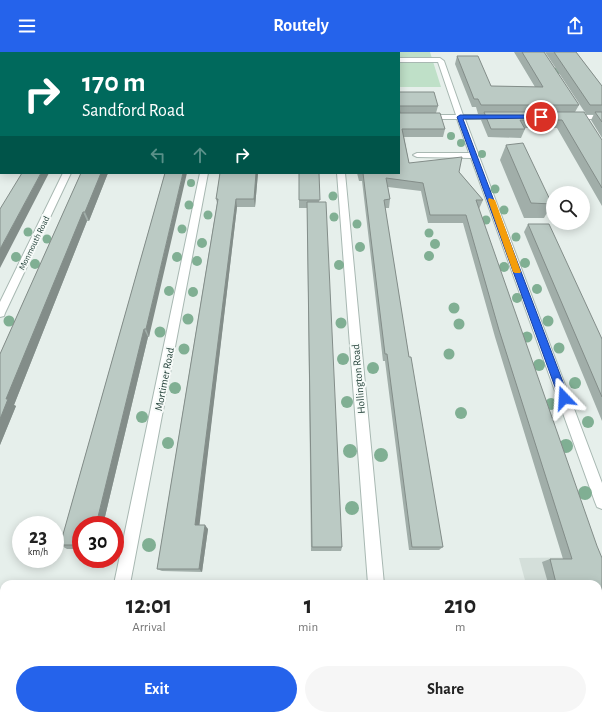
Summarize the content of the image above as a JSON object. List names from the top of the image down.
{
  "streets": {
    "street": ["Monmouth Road", "Mortimer Road", "Hollington Road"]
  },
  "page": {
    "header": "Routely",
    "turn": ["170 m", "Sandford Road"],
    "speed": "23 km/h",
    "limit": "30",
    "eta": [
      "12:01",
      "Arrival",
      "1",
      "min",
      "210",
      "m"
    ],
    "buttons": ["Exit", "Share"]
  }
}
